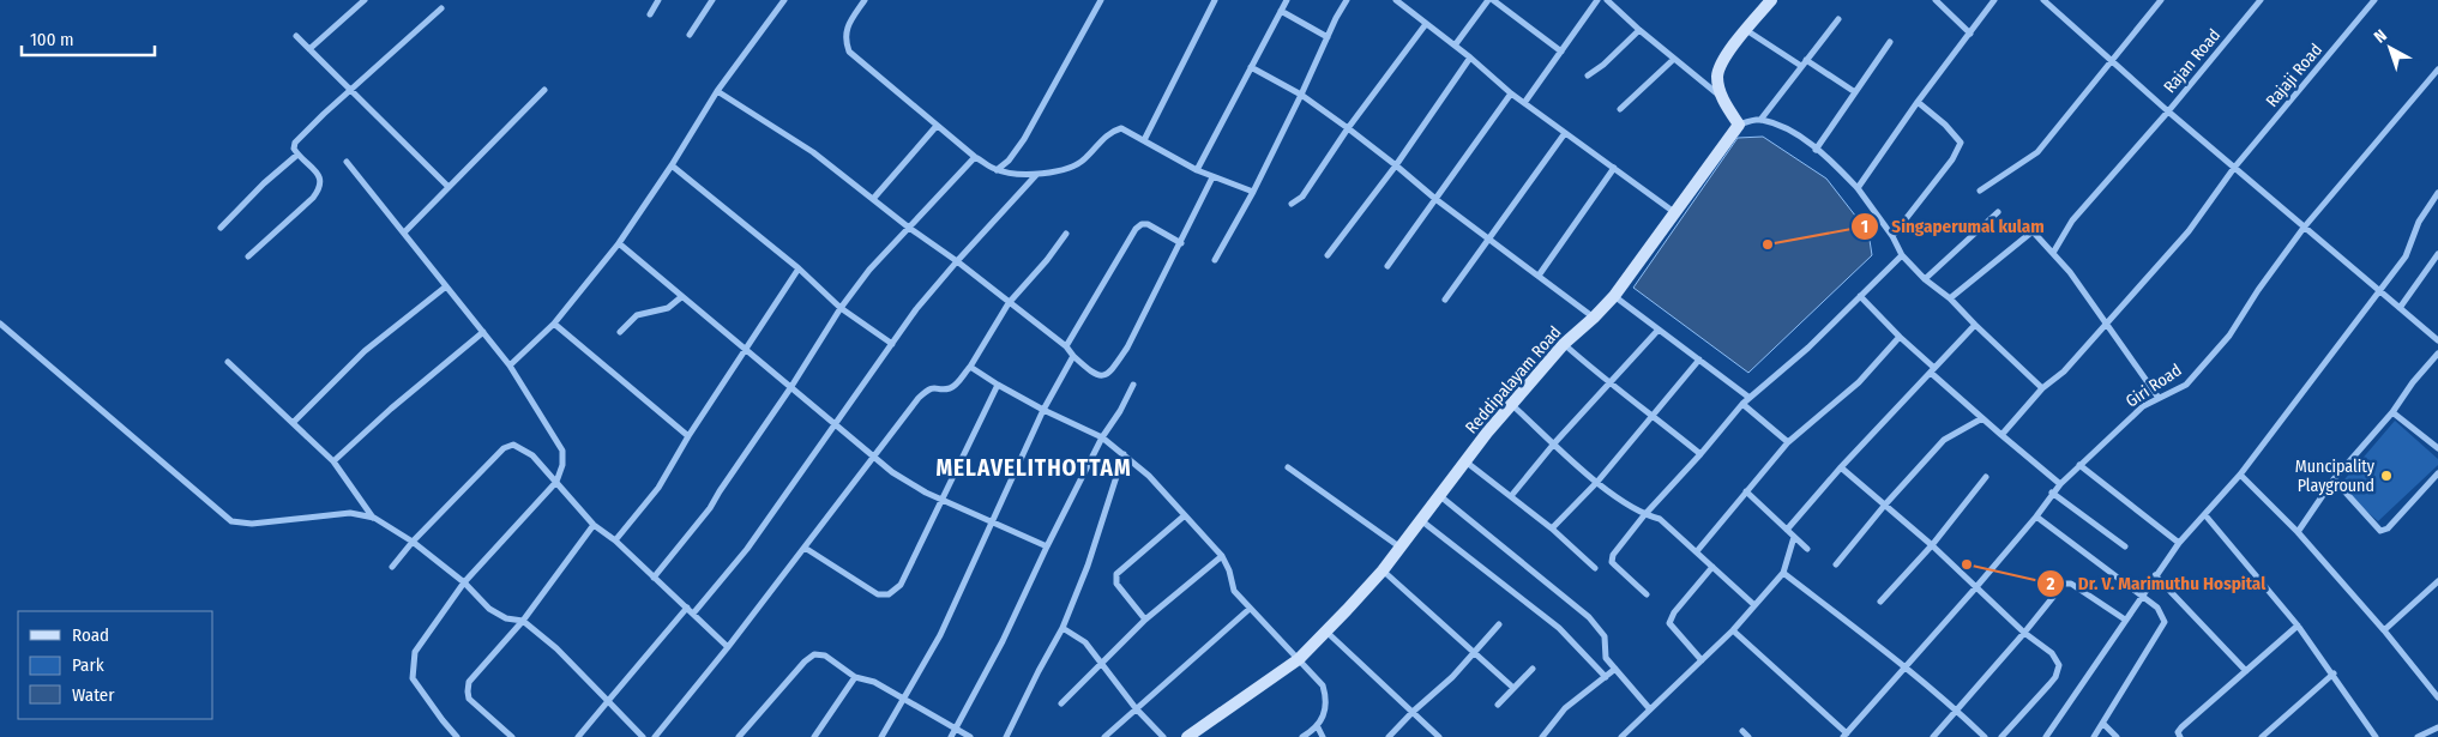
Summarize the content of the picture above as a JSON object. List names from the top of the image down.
{
  "streets": {
    "main road": ["Reddipalayam Road"],
    "street": ["Rajan Road", "Rajaji Road", "Giri Road"]
  },
  "districts": ["MELAVELITHOTTAM"],
  "places": ["Singaperumal kulam", "Muncipality Playground", "Dr. V. Marimuthu Hospital"],
  "legend": ["Road", "Park", "Water"],
  "scale_bar": "100 m",
  "north": "top left"
}
